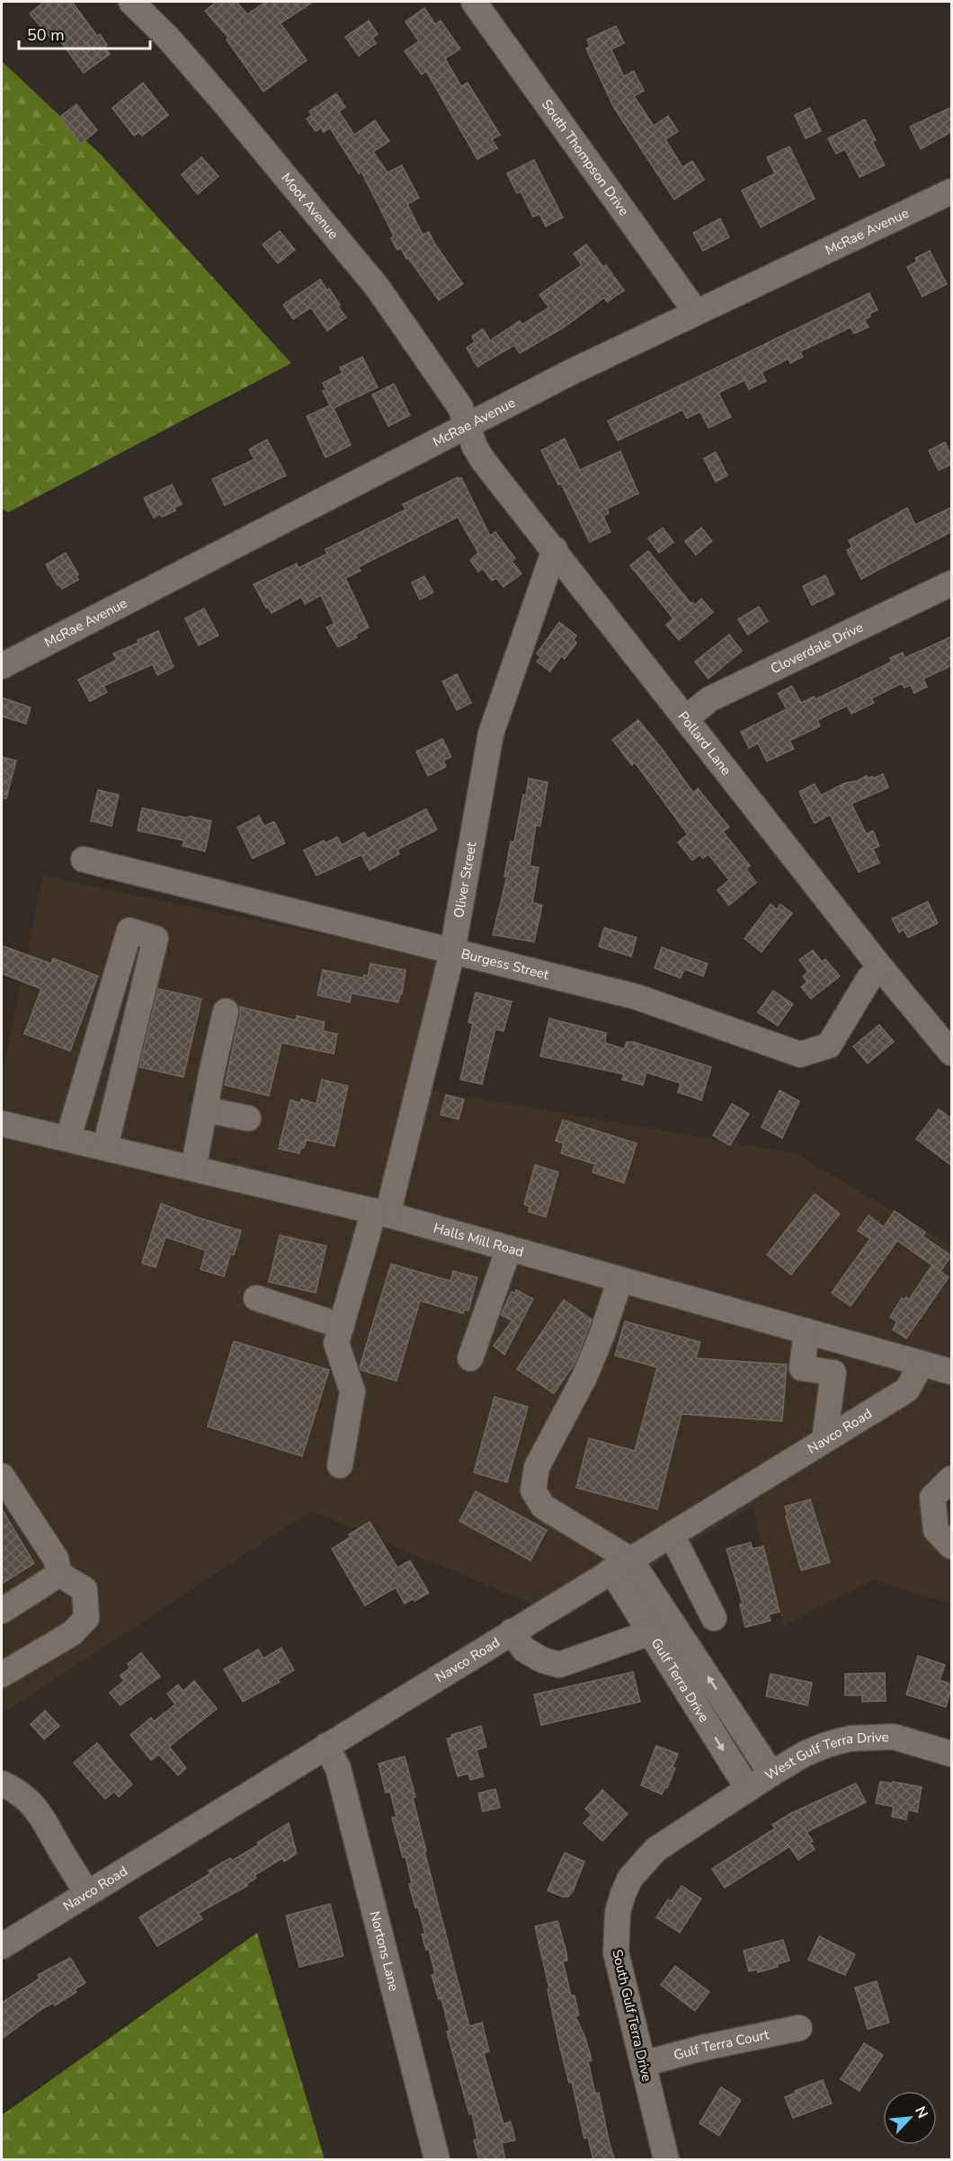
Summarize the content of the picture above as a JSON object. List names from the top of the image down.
{
  "streets": {
    "street": [
      "South Thompson Drive",
      "Moot Avenue",
      "McRae Avenue",
      "Cloverdale Drive",
      "Pollard Lane",
      "Oliver Street",
      "Burgess Street",
      "Halls Mill Road",
      "Navco Road",
      "Gulf Terra Drive",
      "West Gulf Terra Drive",
      "Nortons Lane",
      "South Gulf Terra Drive",
      "Gulf Terra Court"
    ]
  },
  "crossings": [
    ["South Thompson Drive", "McRae Avenue"],
    ["Moot Avenue", "McRae Avenue"],
    ["Moot Avenue", "Pollard Lane"],
    ["McRae Avenue", "Pollard Lane"],
    ["Cloverdale Drive", "Pollard Lane"],
    ["Pollard Lane", "Oliver Street"],
    ["Pollard Lane", "Burgess Street"],
    ["Oliver Street", "Burgess Street"],
    ["Oliver Street", "Halls Mill Road"],
    ["Halls Mill Road", "Navco Road"],
    ["Navco Road", "Gulf Terra Drive"],
    ["Navco Road", "Nortons Lane"],
    ["Gulf Terra Drive", "West Gulf Terra Drive"],
    ["West Gulf Terra Drive", "South Gulf Terra Drive"],
    ["South Gulf Terra Drive", "Gulf Terra Court"]
  ],
  "scale_bar": "50 m",
  "north": "top right"
}
